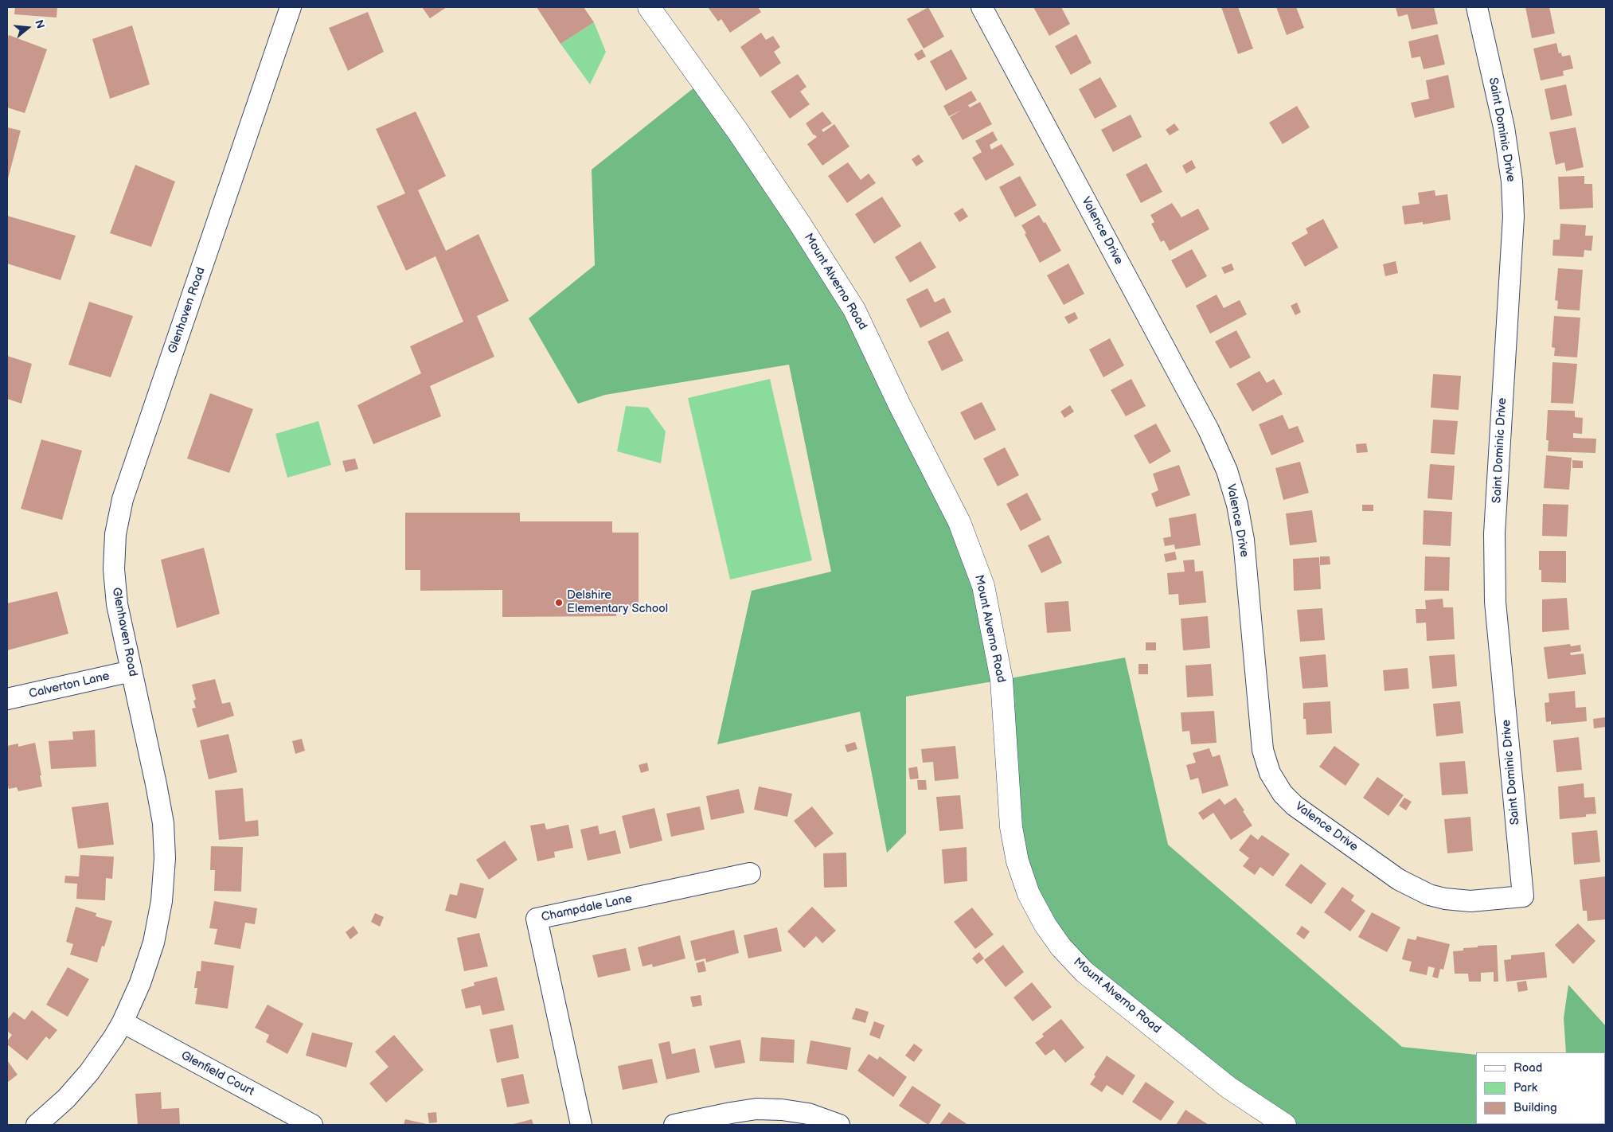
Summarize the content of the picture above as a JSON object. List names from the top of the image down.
{
  "streets": {
    "street": [
      "Saint Dominic Drive",
      "Valence Drive",
      "Mount Alverno Road",
      "Glenhaven Road",
      "Calverton Lane",
      "Champdale Lane",
      "Glenfield Court"
    ]
  },
  "crossings": [
    ["Saint Dominic Drive", "Valence Drive"],
    ["Glenhaven Road", "Calverton Lane"],
    ["Glenhaven Road", "Glenfield Court"]
  ],
  "places": ["Delshire Elementary School"],
  "legend": ["Road", "Park", "Building"],
  "north": "right"
}
